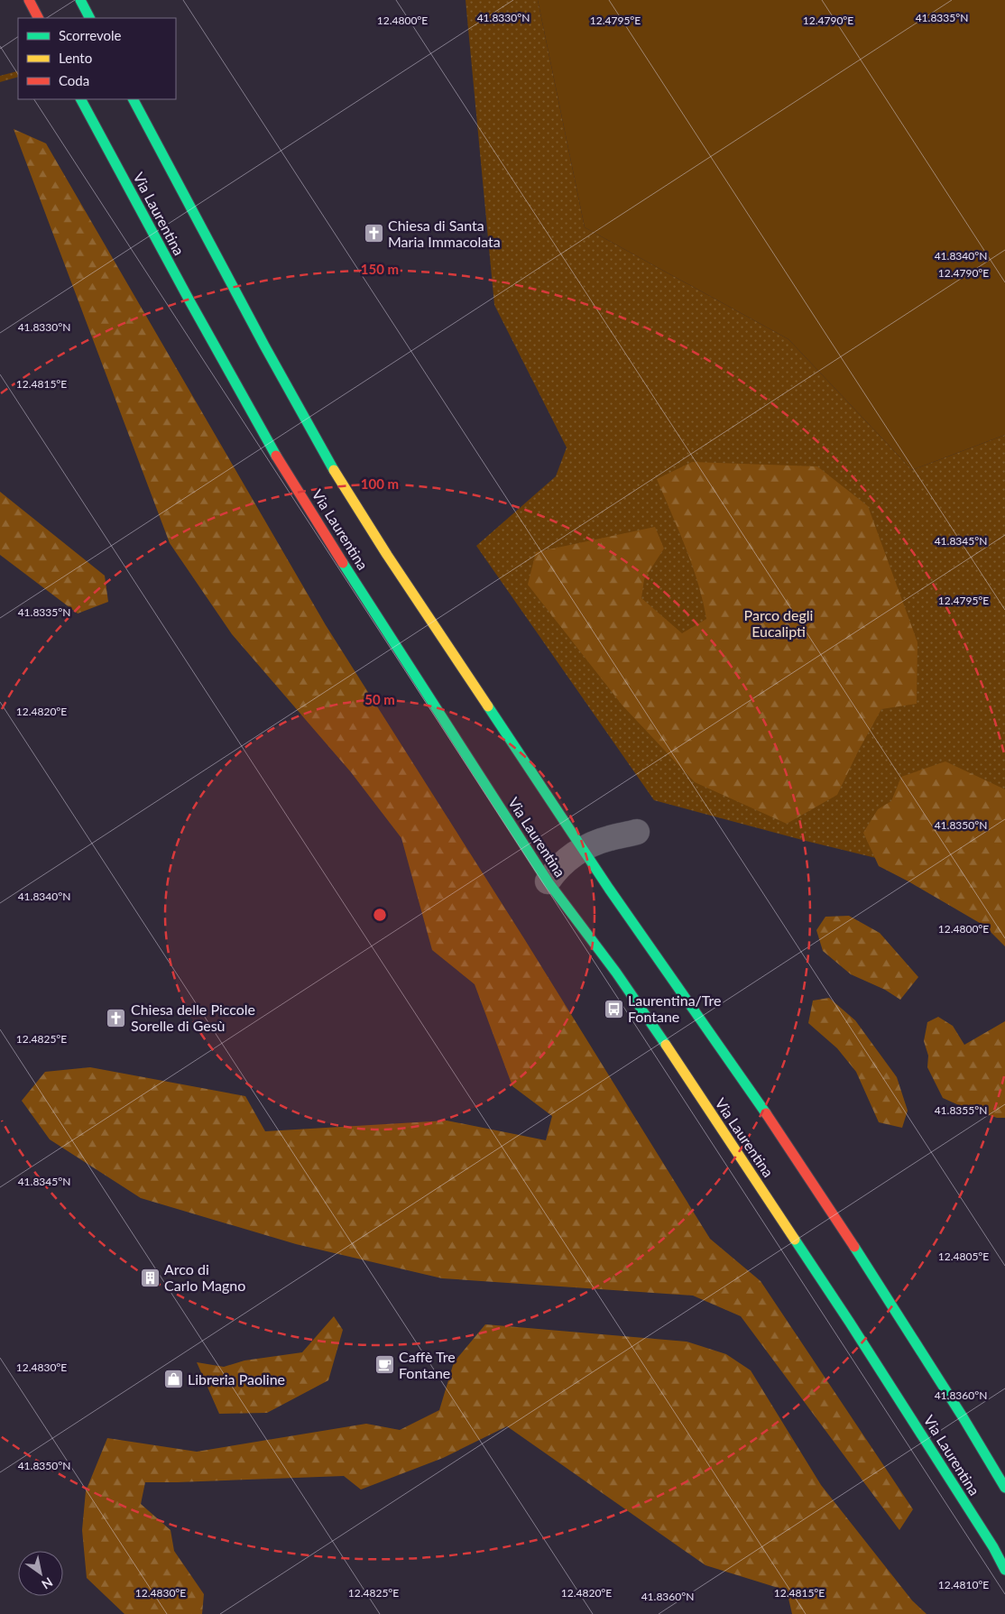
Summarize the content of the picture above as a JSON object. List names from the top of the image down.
{
  "streets": {
    "main road": ["Via Laurentina"]
  },
  "parks": ["Parco degli Eucalipti"],
  "places": {
    "church": ["Chiesa di Santa Maria Immacolata", "Chiesa delle Piccole Sorelle di Gesù"],
    "bus stop": ["Laurentina/Tre Fontane"],
    "building": ["Arco di Carlo Magno"],
    "cafe": ["Caffè Tre Fontane"],
    "shop": ["Libreria Paoline"]
  },
  "legend": ["Scorrevole", "Lento", "Coda"],
  "north": "bottom right",
  "coordinates": [
    "41.8330°N",
    "41.8335°N",
    "12.4800°E",
    "12.4795°E",
    "12.4790°E",
    "41.8340°N",
    "12.4815°E",
    "41.8345°N",
    "12.4820°E",
    "41.8350°N",
    "12.4825°E",
    "41.8355°N",
    "12.4805°E",
    "12.4830°E",
    "41.8360°N",
    "12.4810°E"
  ],
  "rings": ["150 m", "100 m", "50 m"]
}
